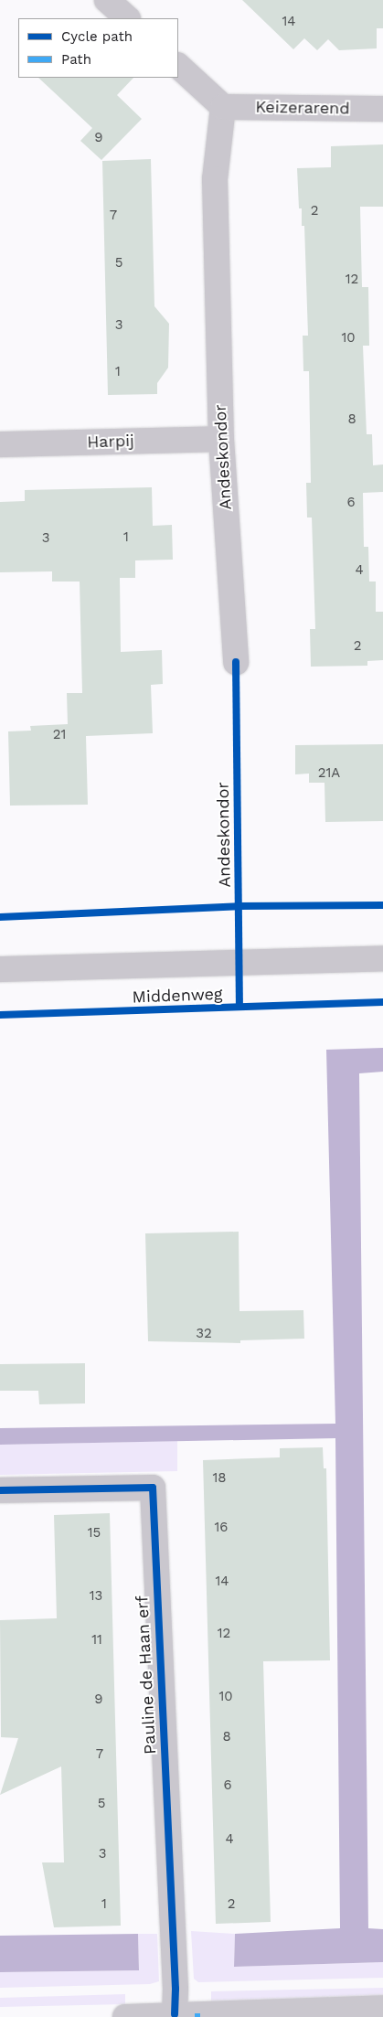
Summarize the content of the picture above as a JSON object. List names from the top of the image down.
{
  "streets": {
    "street": [
      "Keizerarend",
      "Harpij",
      "Andeskondor",
      "Middenweg",
      "Pauline de Haan erf"
    ]
  },
  "crossings": [
    ["Keizerarend", "Andeskondor"],
    ["Harpij", "Andeskondor"]
  ],
  "house_numbers": [
    "14",
    "9",
    "2",
    "7",
    "5",
    "12",
    "3",
    "10",
    "1",
    "8",
    "6",
    "1",
    "3",
    "4",
    "2",
    "21",
    "21A",
    "32",
    "18",
    "16",
    "15",
    "14",
    "13",
    "12",
    "11",
    "10",
    "9",
    "8",
    "7",
    "6",
    "5",
    "4",
    "3",
    "1",
    "2"
  ],
  "legend": ["Cycle path", "Path"]
}
